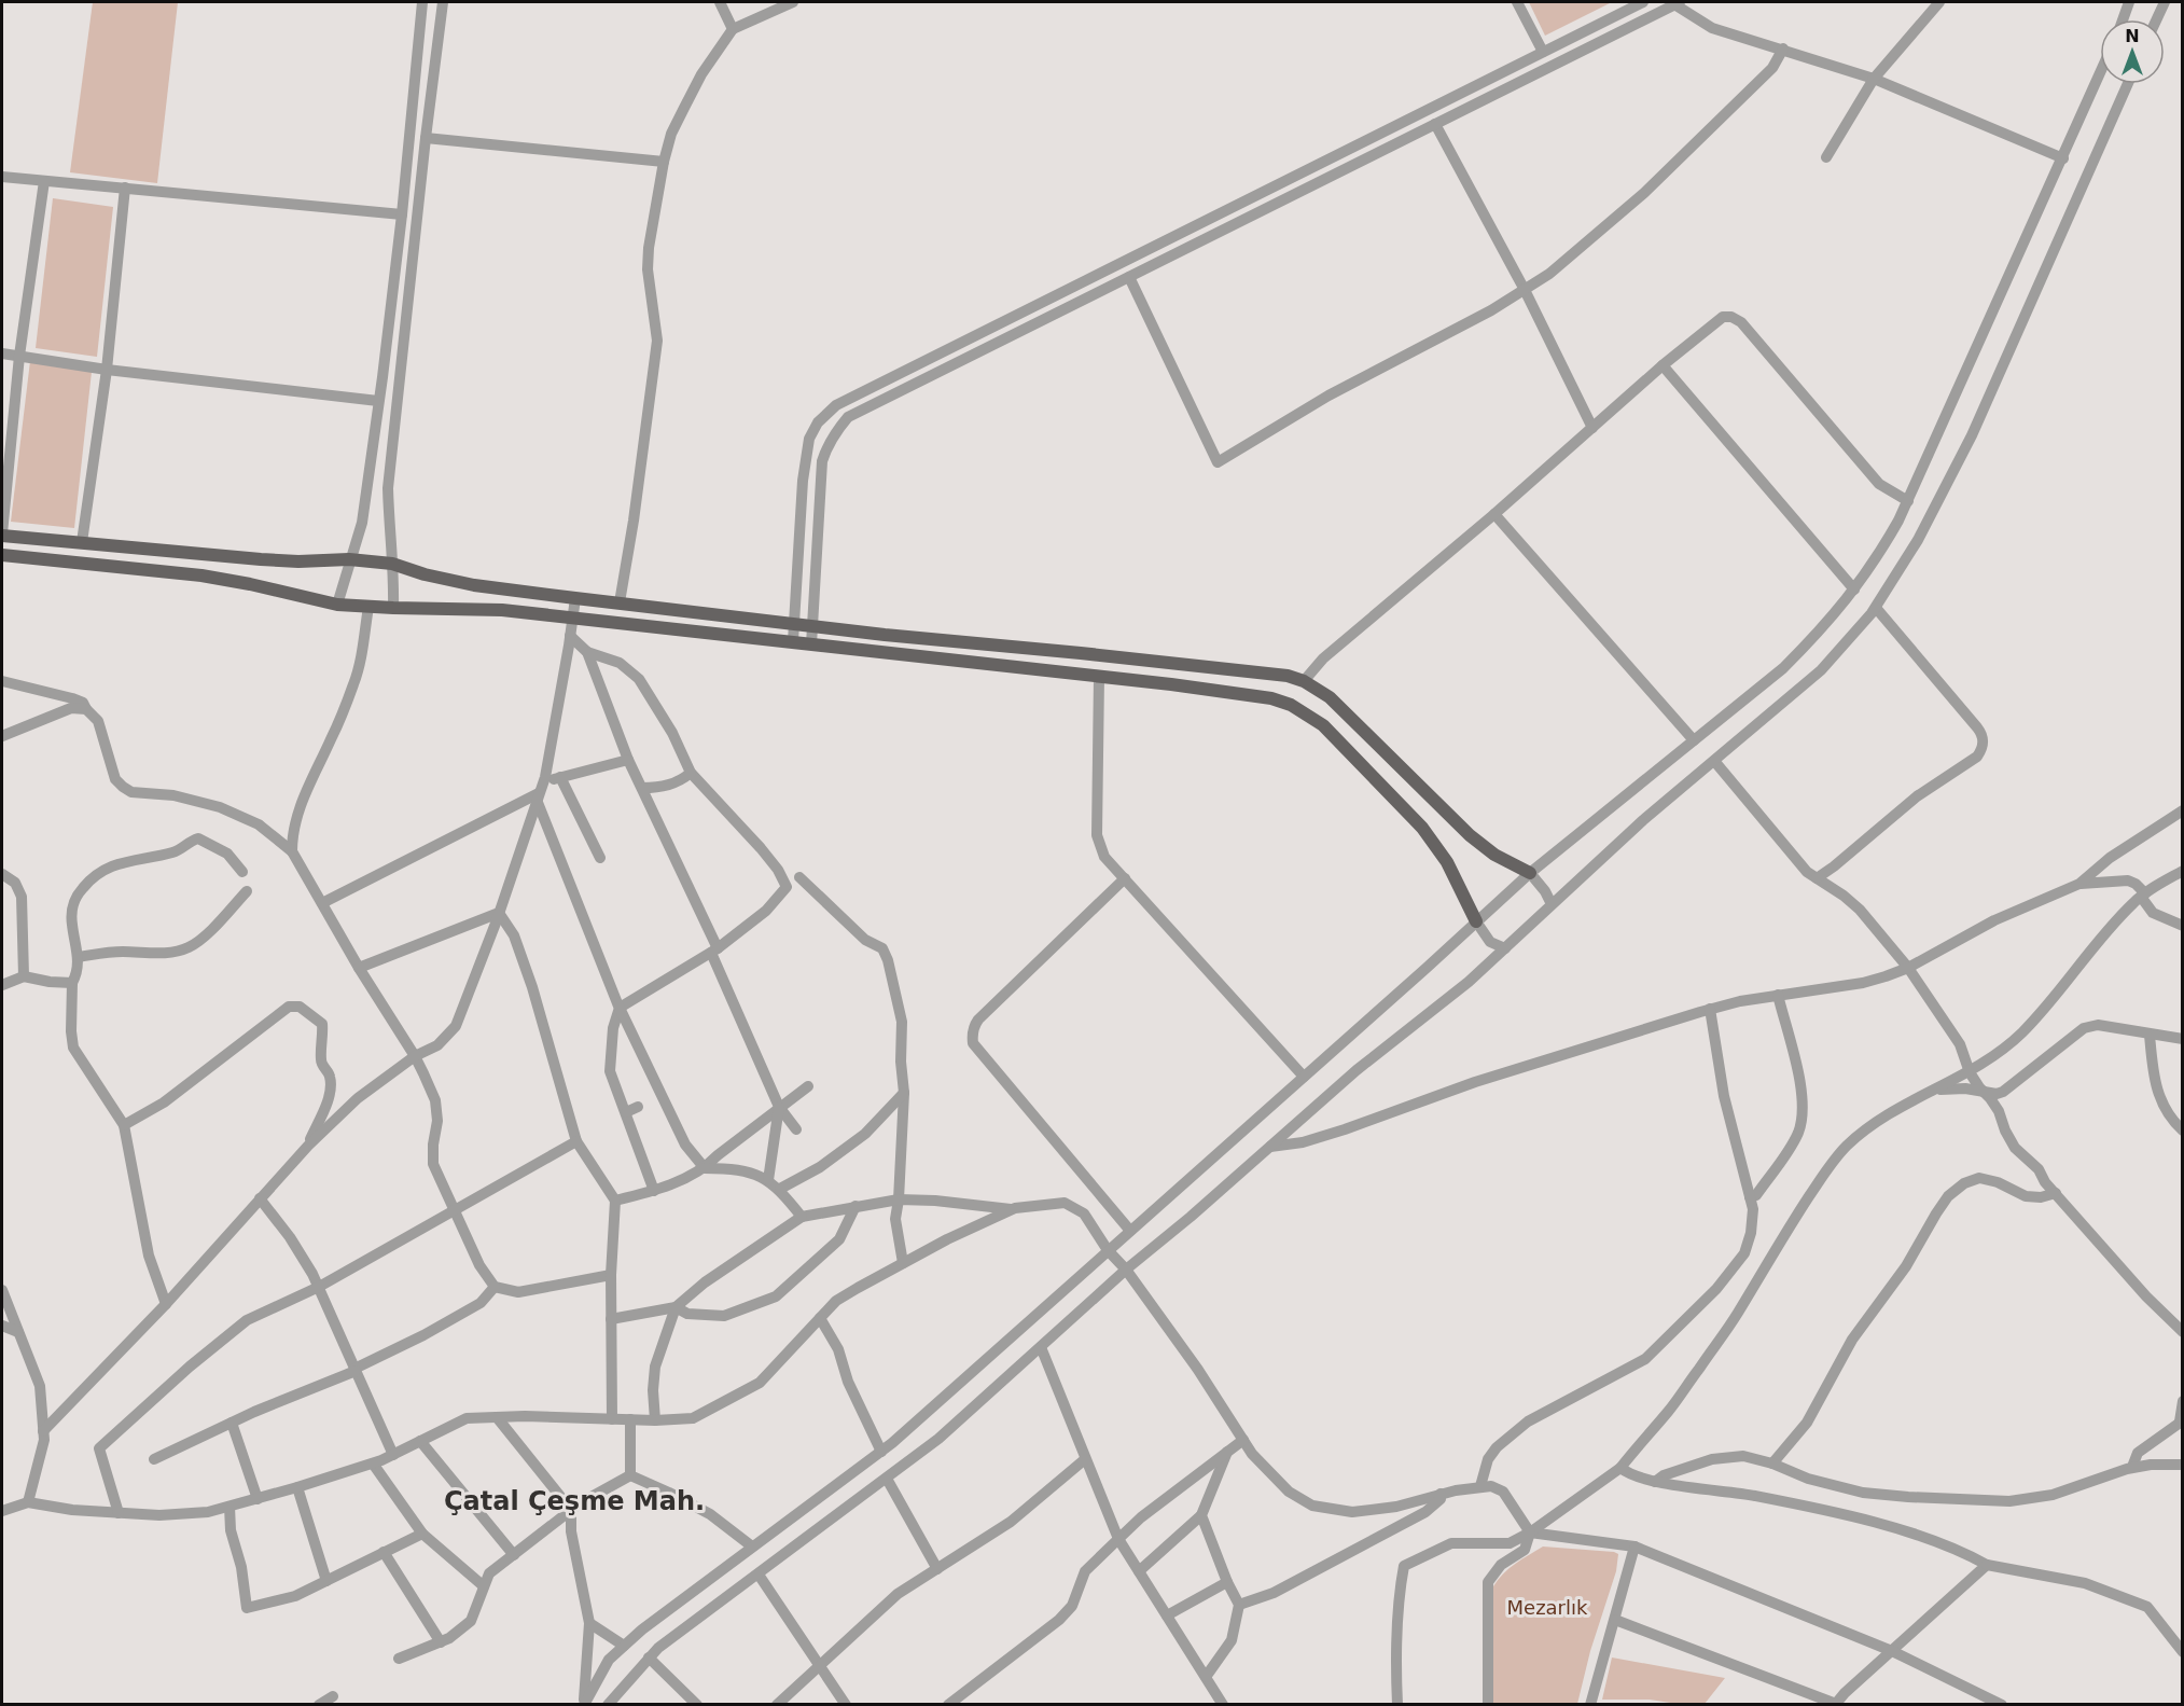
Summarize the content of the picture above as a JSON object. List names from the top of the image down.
{
  "districts": ["Çatal Çeşme Mah."],
  "parks": ["Mezarlık"],
  "north": "top"
}
